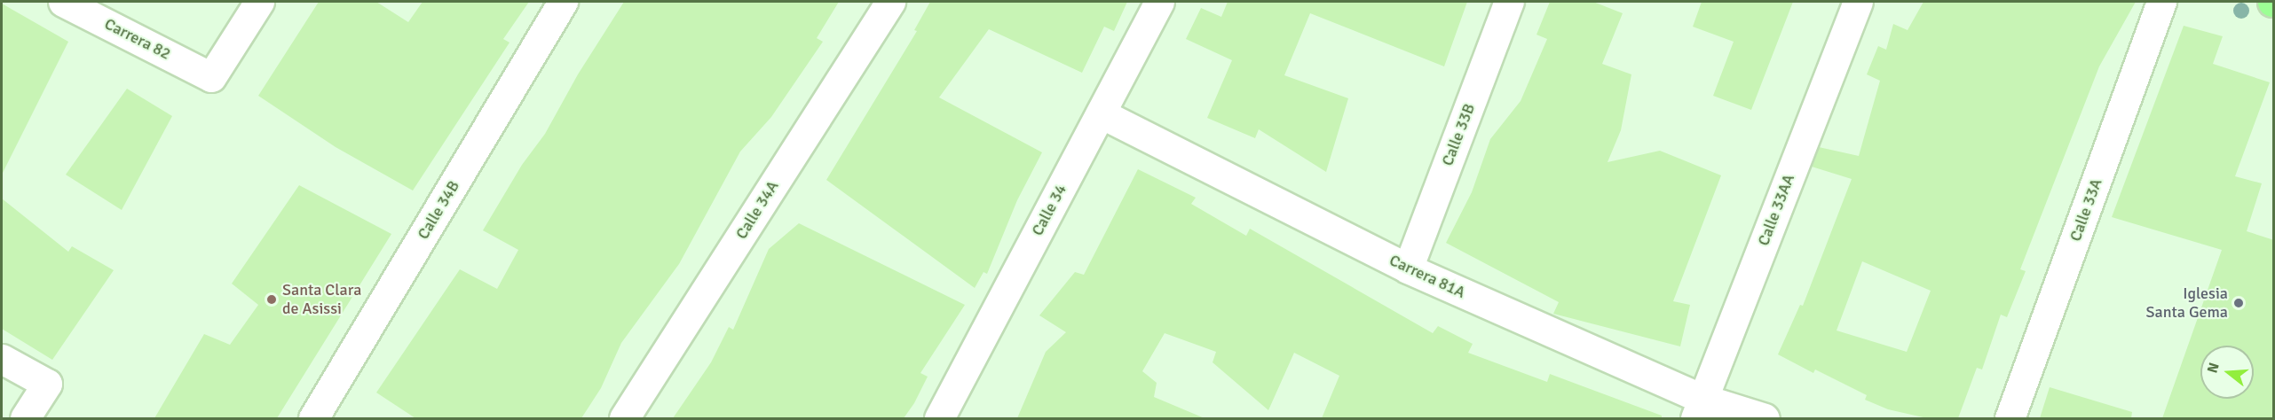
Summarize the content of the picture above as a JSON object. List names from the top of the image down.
{
  "streets": {
    "street": [
      "Carrera 82",
      "Calle 33B",
      "Calle 34B",
      "Calle 34A",
      "Calle 34",
      "Calle 33AA",
      "Calle 33A",
      "Carrera 81A"
    ]
  },
  "crossings": [
    ["Calle 33B", "Carrera 81A"],
    ["Calle 34", "Carrera 81A"],
    ["Calle 33AA", "Carrera 81A"]
  ],
  "places": ["Santa Clara de Asissi", "Iglesia Santa Gema"],
  "north": "left"
}
